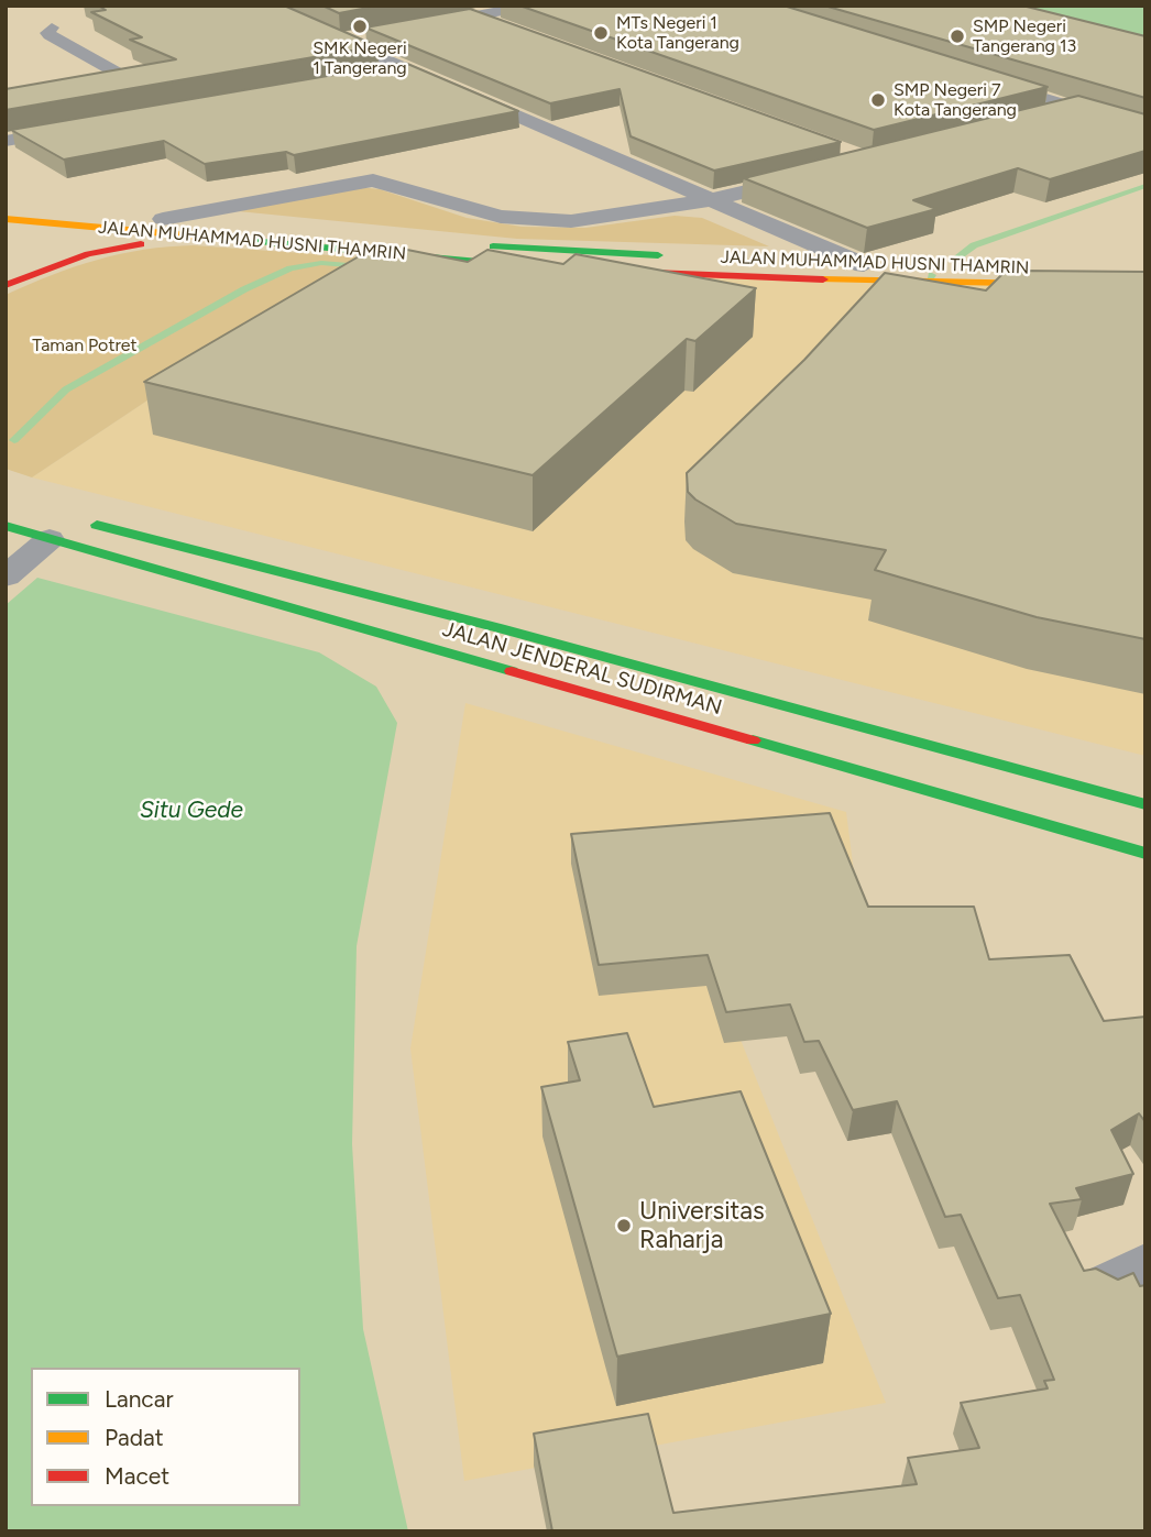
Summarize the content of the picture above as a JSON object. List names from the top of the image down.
{
  "streets": {
    "main road": ["JALAN MUHAMMAD HUSNI THAMRIN", "JALAN JENDERAL SUDIRMAN"]
  },
  "water": ["Situ Gede"],
  "parks": ["Taman Potret"],
  "places": [
    "SMK Negeri 1 Tangerang",
    "MTs Negeri 1 Kota Tangerang",
    "SMP Negeri Tangerang 13",
    "SMP Negeri 7 Kota Tangerang",
    "Universitas Raharja"
  ],
  "legend": ["Lancar", "Padat", "Macet"]
}
